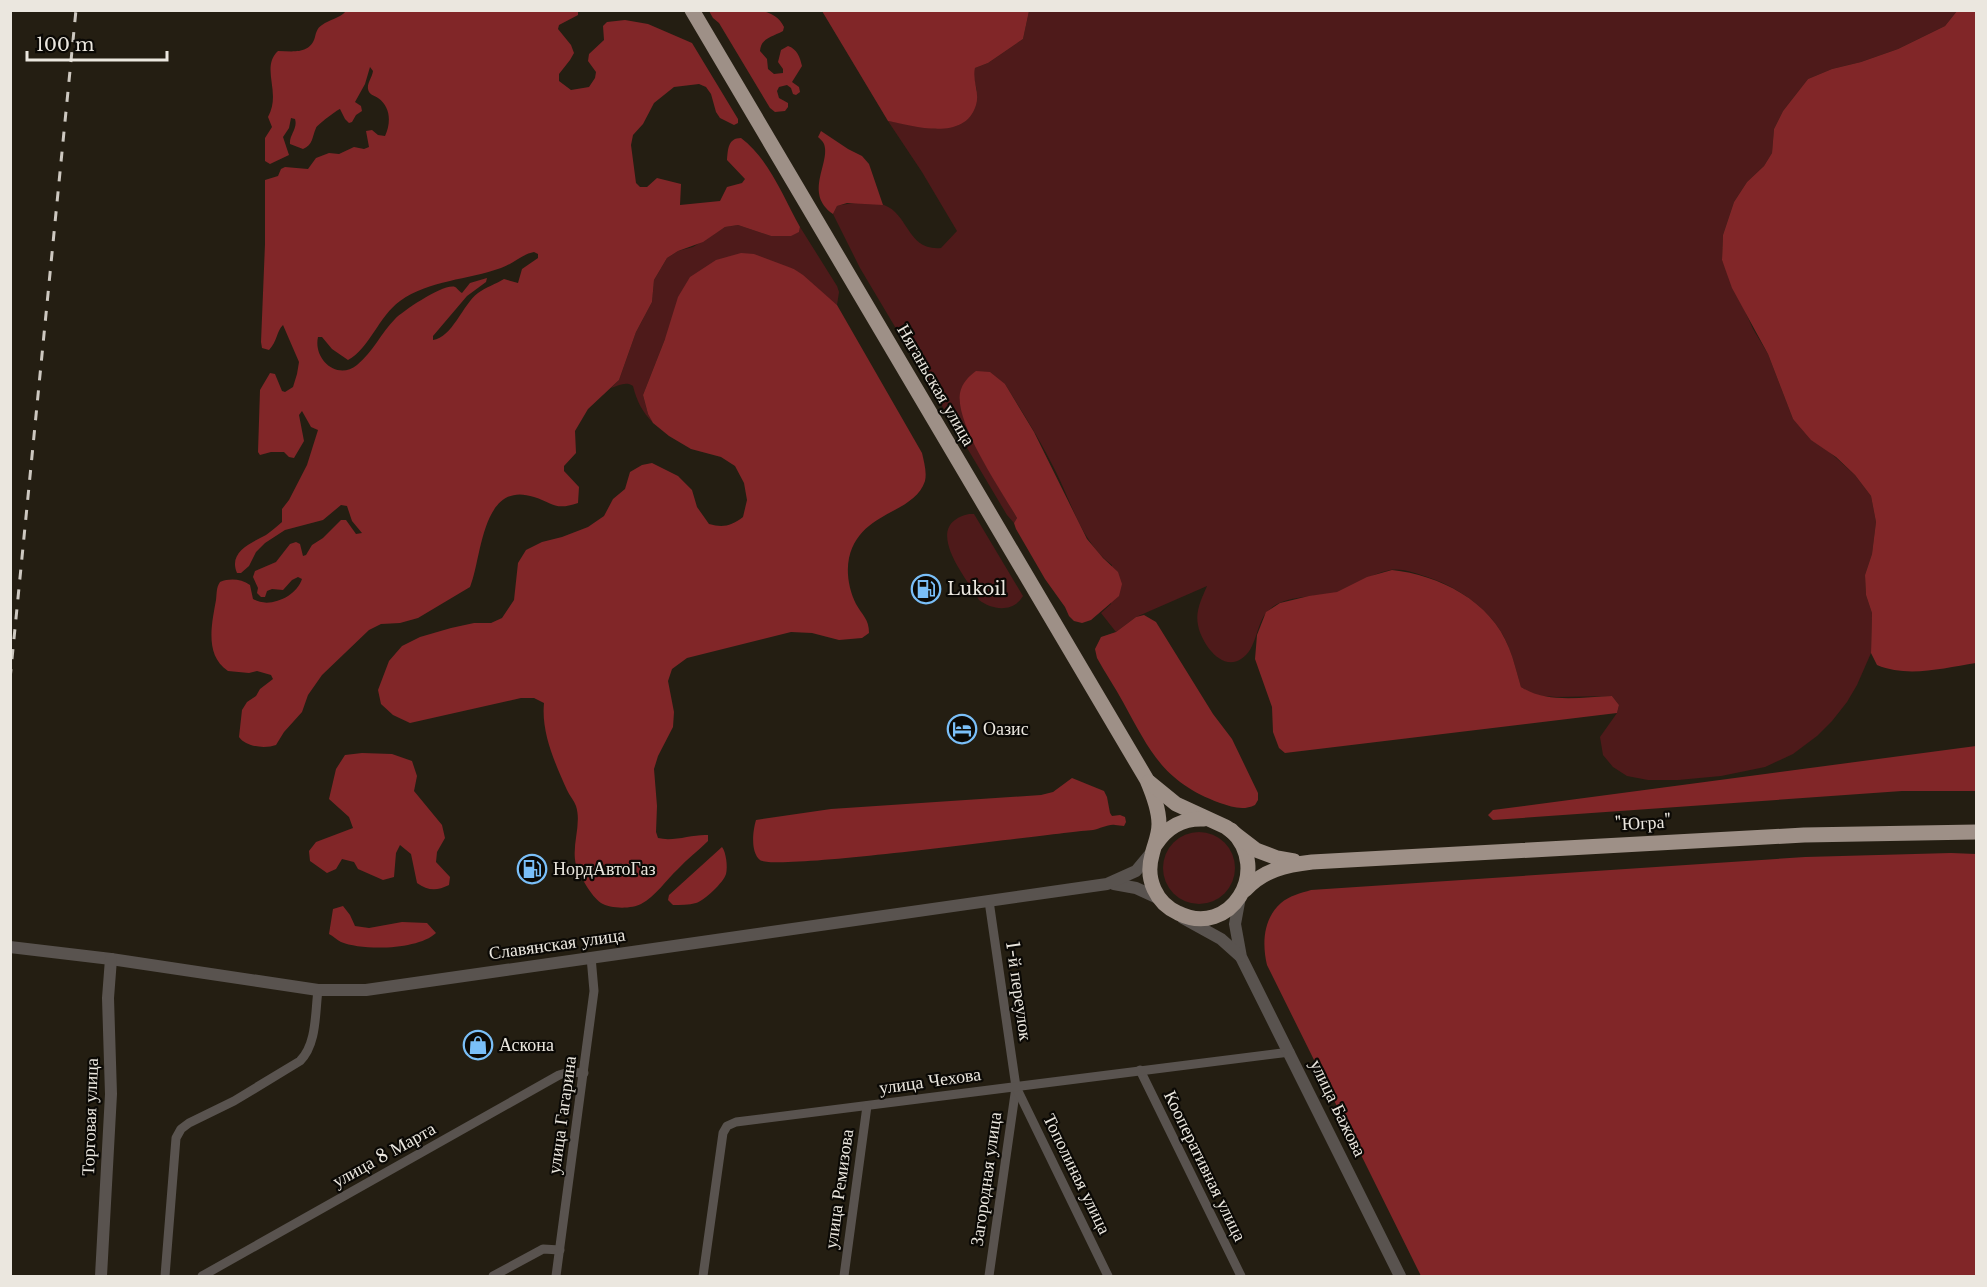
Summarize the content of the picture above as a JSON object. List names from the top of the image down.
{
  "streets": {
    "highway": ["Няганьская улица", "\"Югра\""],
    "street": [
      "Славянская улица",
      "1-й переулок",
      "улица Чехова",
      "улица Бажова",
      "улица Гагарина",
      "Торговая улица",
      "улица 8 Марта",
      "Кооперативная улица",
      "Тополиная улица",
      "Загородная улица",
      "улица Ремизова"
    ]
  },
  "crossings": [
    ["Славянская улица", "1-й переулок"],
    ["Славянская улица", "улица Гагарина"],
    ["Славянская улица", "Торговая улица"],
    ["1-й переулок", "улица Чехова"],
    ["1-й переулок", "Тополиная улица"],
    ["1-й переулок", "Загородная улица"],
    ["улица Чехова", "улица Бажова"],
    ["улица Чехова", "Кооперативная улица"],
    ["улица Чехова", "Тополиная улица"],
    ["улица Чехова", "Загородная улица"],
    ["улица Чехова", "улица Ремизова"],
    ["улица Гагарина", "улица 8 Марта"],
    ["Тополиная улица", "Загородная улица"]
  ],
  "places": {
    "fuel station": ["Lukoil", "НордАвтоГаз"],
    "hotel": ["Оазис"],
    "shop": ["Аскона"]
  },
  "scale_bar": "100 m"
}
